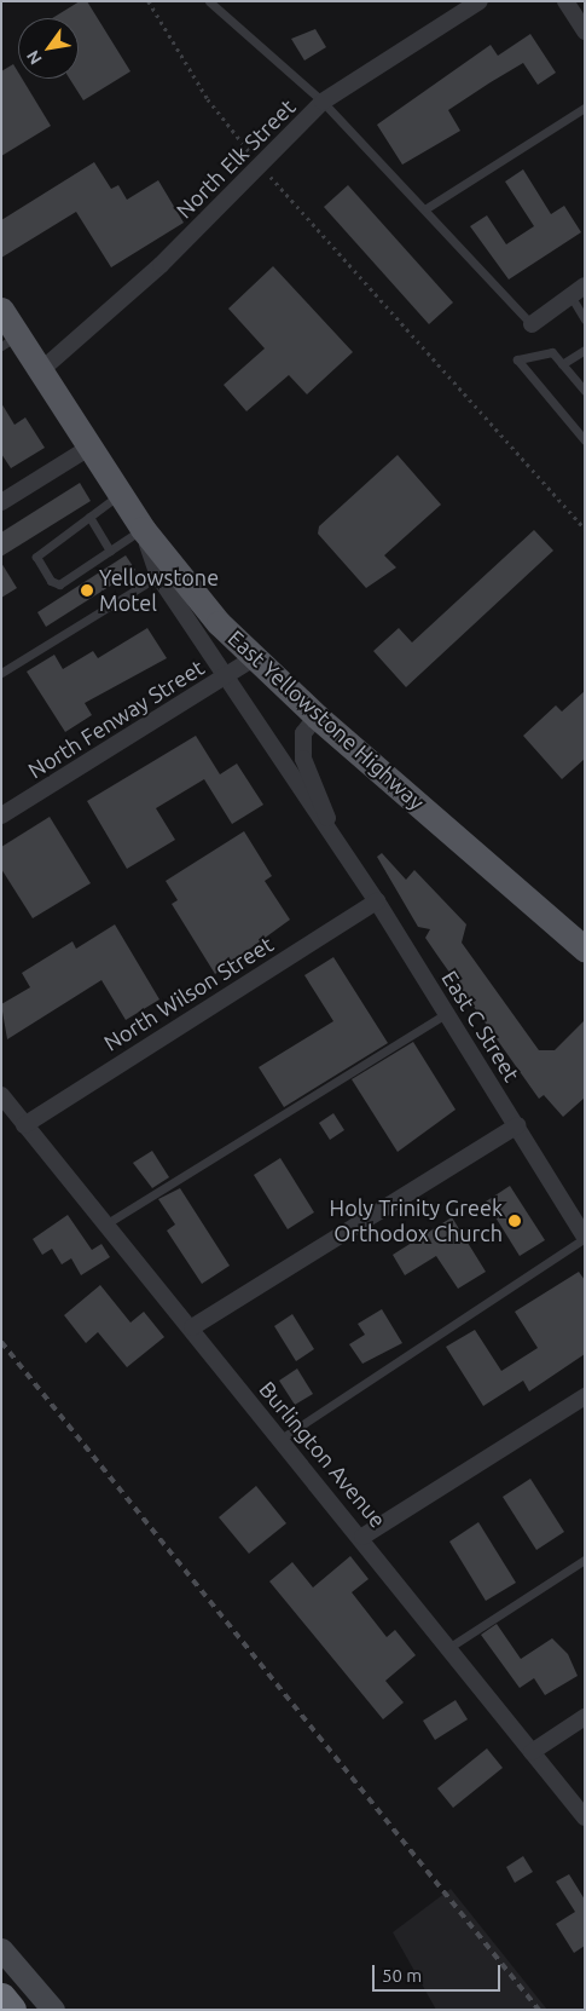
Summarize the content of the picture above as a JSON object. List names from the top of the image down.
{
  "streets": {
    "main road": ["East Yellowstone Highway"],
    "street": [
      "North Elk Street",
      "North Fenway Street",
      "North Wilson Street",
      "East C Street",
      "Burlington Avenue"
    ]
  },
  "crossings": [
    ["North Elk Street", "East Yellowstone Highway"],
    ["North Fenway Street", "East Yellowstone Highway"],
    ["North Fenway Street", "East C Street"],
    ["East Yellowstone Highway", "East C Street"],
    ["North Wilson Street", "East C Street"],
    ["North Wilson Street", "Burlington Avenue"]
  ],
  "places": ["Yellowstone Motel", "Holy Trinity Greek Orthodox Church"],
  "scale_bar": "50 m",
  "north": "bottom left"
}
